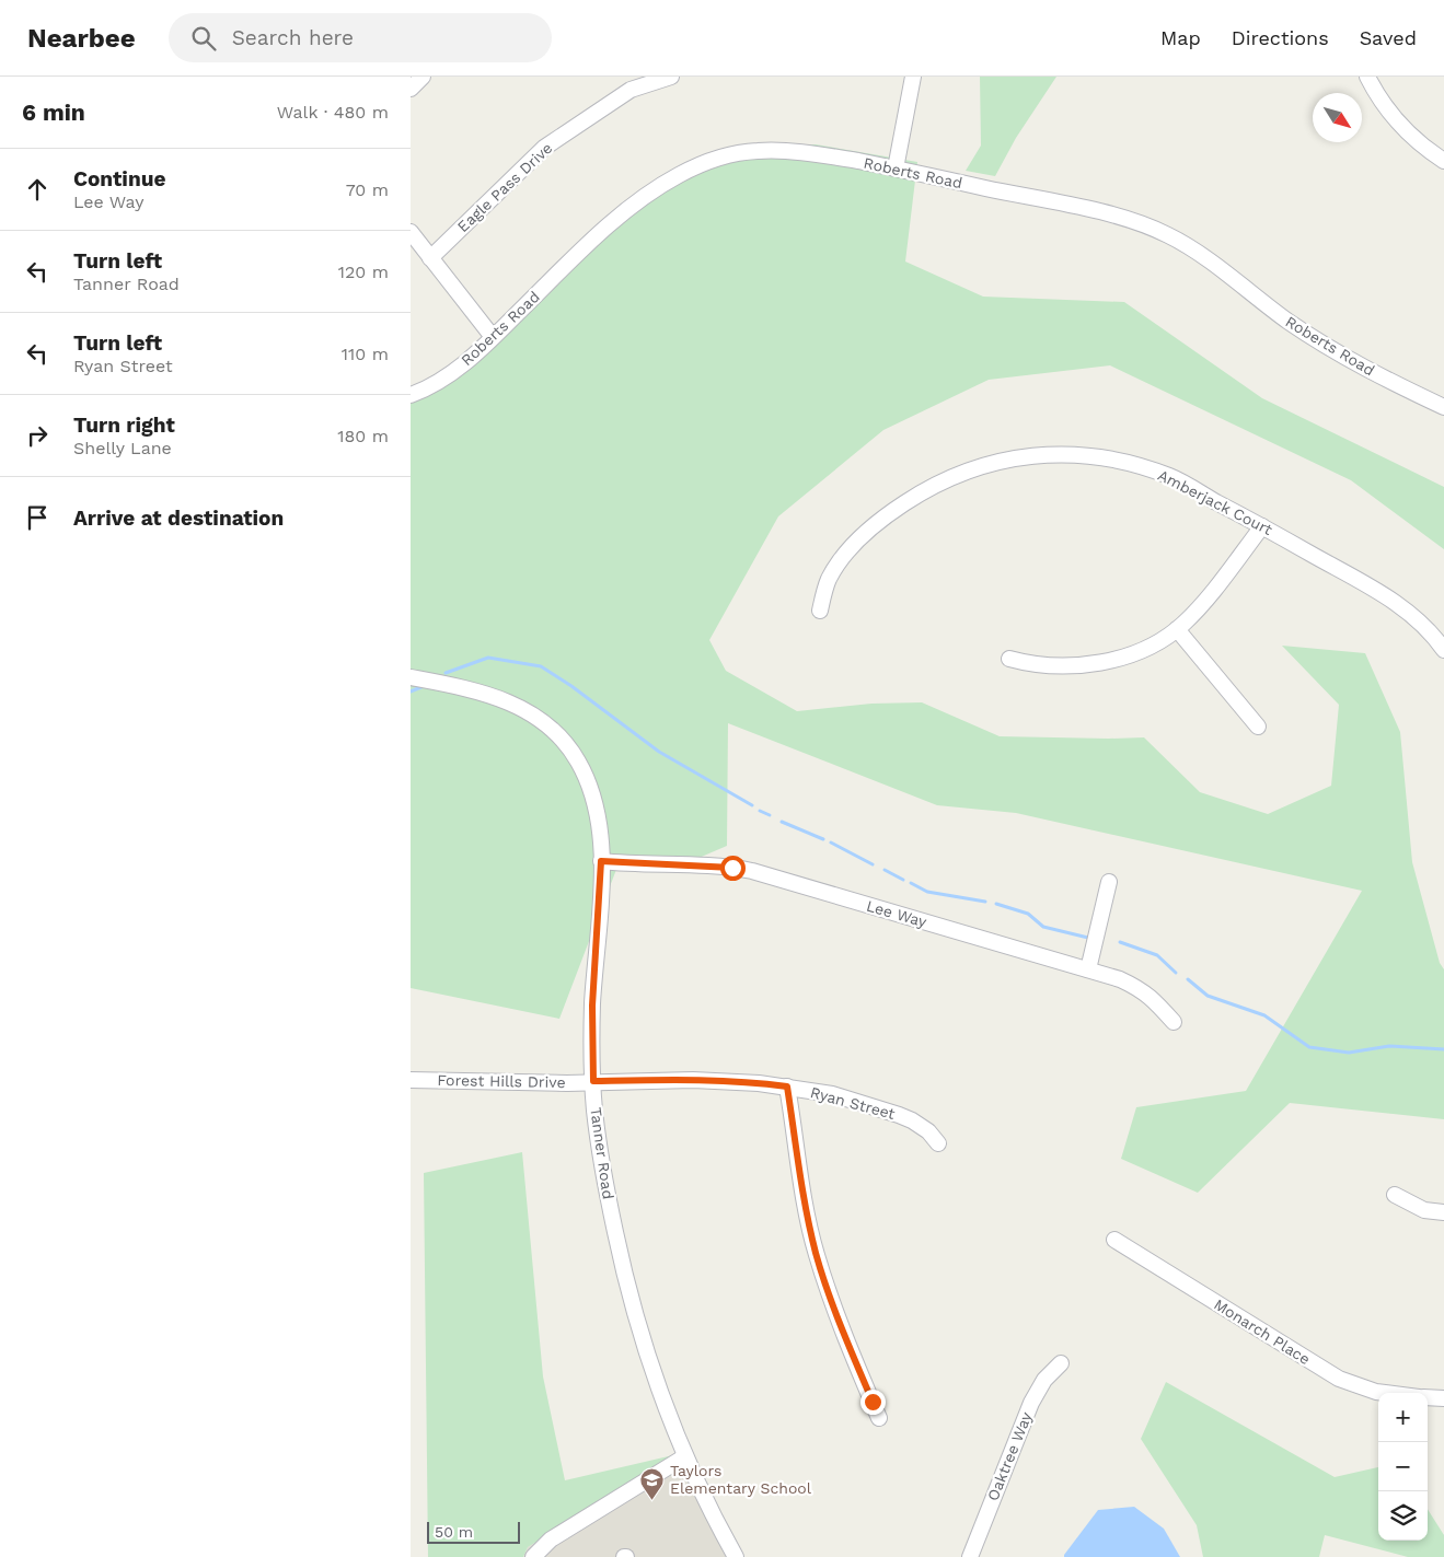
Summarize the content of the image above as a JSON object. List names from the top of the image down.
{
  "streets": {
    "street": [
      "Roberts Road",
      "Eagle Pass Drive",
      "Amberjack Court",
      "Lee Way",
      "Forest Hills Drive",
      "Ryan Street",
      "Tanner Road",
      "Monarch Place",
      "Oaktree Way"
    ]
  },
  "crossings": [
    ["Lee Way", "Tanner Road"],
    ["Forest Hills Drive", "Ryan Street"],
    ["Forest Hills Drive", "Tanner Road"],
    ["Ryan Street", "Tanner Road"]
  ],
  "places": {
    "school or university": ["Taylors Elementary School"]
  },
  "scale_bar": "50 m",
  "north": "bottom right",
  "page": {
    "header": "Nearbee",
    "search": "Search here",
    "nav": ["Map", "Directions", "Saved"],
    "heading": ["6 min", "Walk · 480 m"],
    "list": [
      ["Continue", "Lee Way", "70 m"],
      ["Turn left", "Tanner Road", "120 m"],
      ["Turn left", "Ryan Street", "110 m"],
      ["Turn right", "Shelly Lane", "180 m"],
      "Arrive at destination"
    ],
    "map_buttons": ["+", "−"],
    "scale": "50 m"
  }
}
